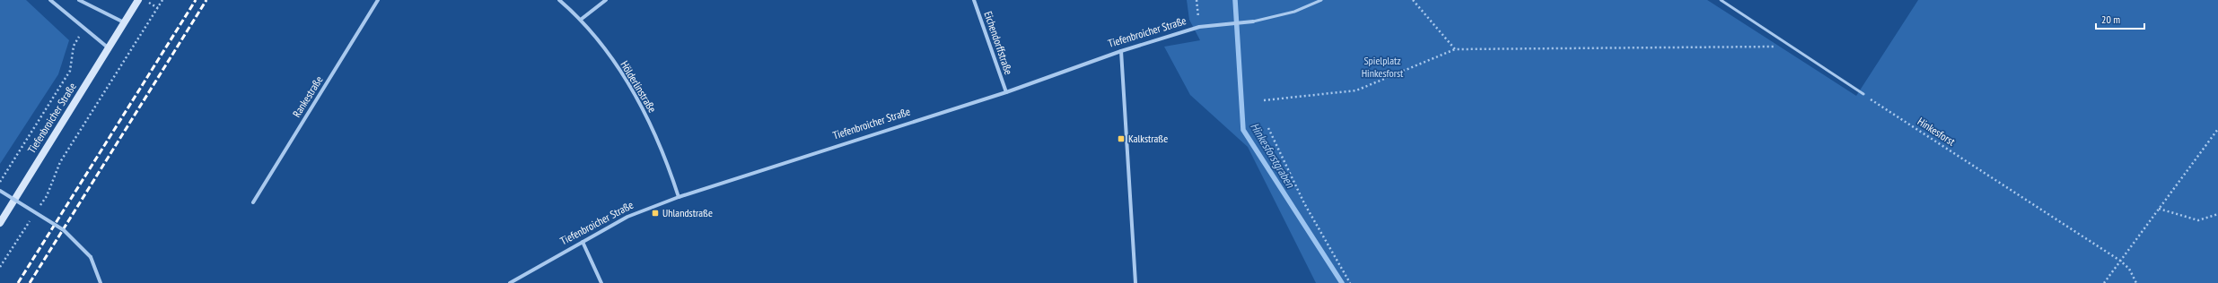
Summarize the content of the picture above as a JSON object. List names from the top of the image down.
{
  "streets": {
    "main road": ["Tiefenbroicher Straße"],
    "street": ["Eichendorffstraße", "Hölderlinstraße", "Rankestraße"],
    "path": ["Hinkesforst"]
  },
  "crossings": [
    ["Tiefenbroicher Straße", "Eichendorffstraße"],
    ["Tiefenbroicher Straße", "Hölderlinstraße"]
  ],
  "water": ["Hinkesforstgraben"],
  "parks": ["Spielplatz Hinkesforst"],
  "places": {
    "transit": ["Kalkstraße", "Uhlandstraße"]
  },
  "scale_bar": "20 m"
}
